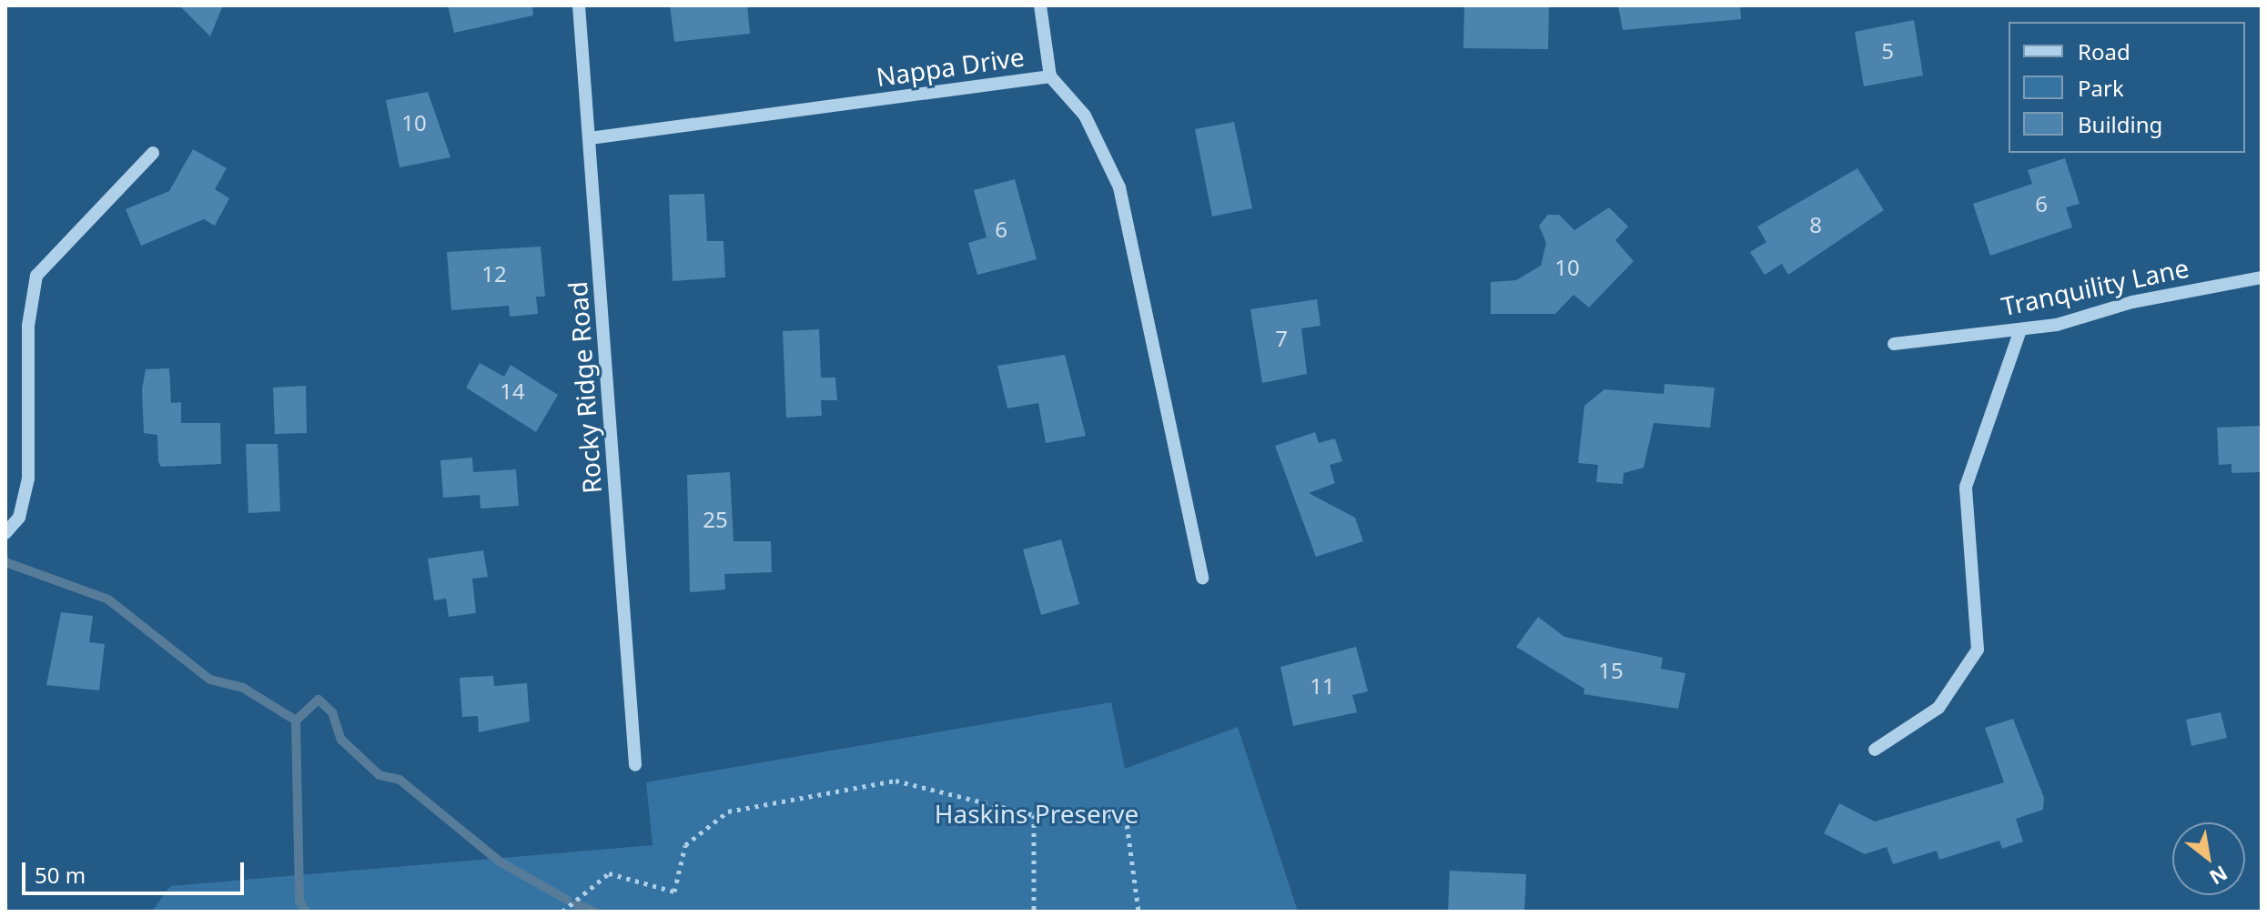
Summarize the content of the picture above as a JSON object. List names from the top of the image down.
{
  "streets": {
    "street": ["Nappa Drive", "Tranquility Lane", "Rocky Ridge Road"]
  },
  "crossings": [
    ["Nappa Drive", "Rocky Ridge Road"]
  ],
  "parks": ["Haskins Preserve"],
  "house_numbers": [
    "5",
    "10",
    "6",
    "8",
    "6",
    "10",
    "12",
    "7",
    "14",
    "25",
    "15",
    "11"
  ],
  "legend": ["Road", "Park", "Building"],
  "scale_bar": "50 m",
  "north": "bottom right"
}
